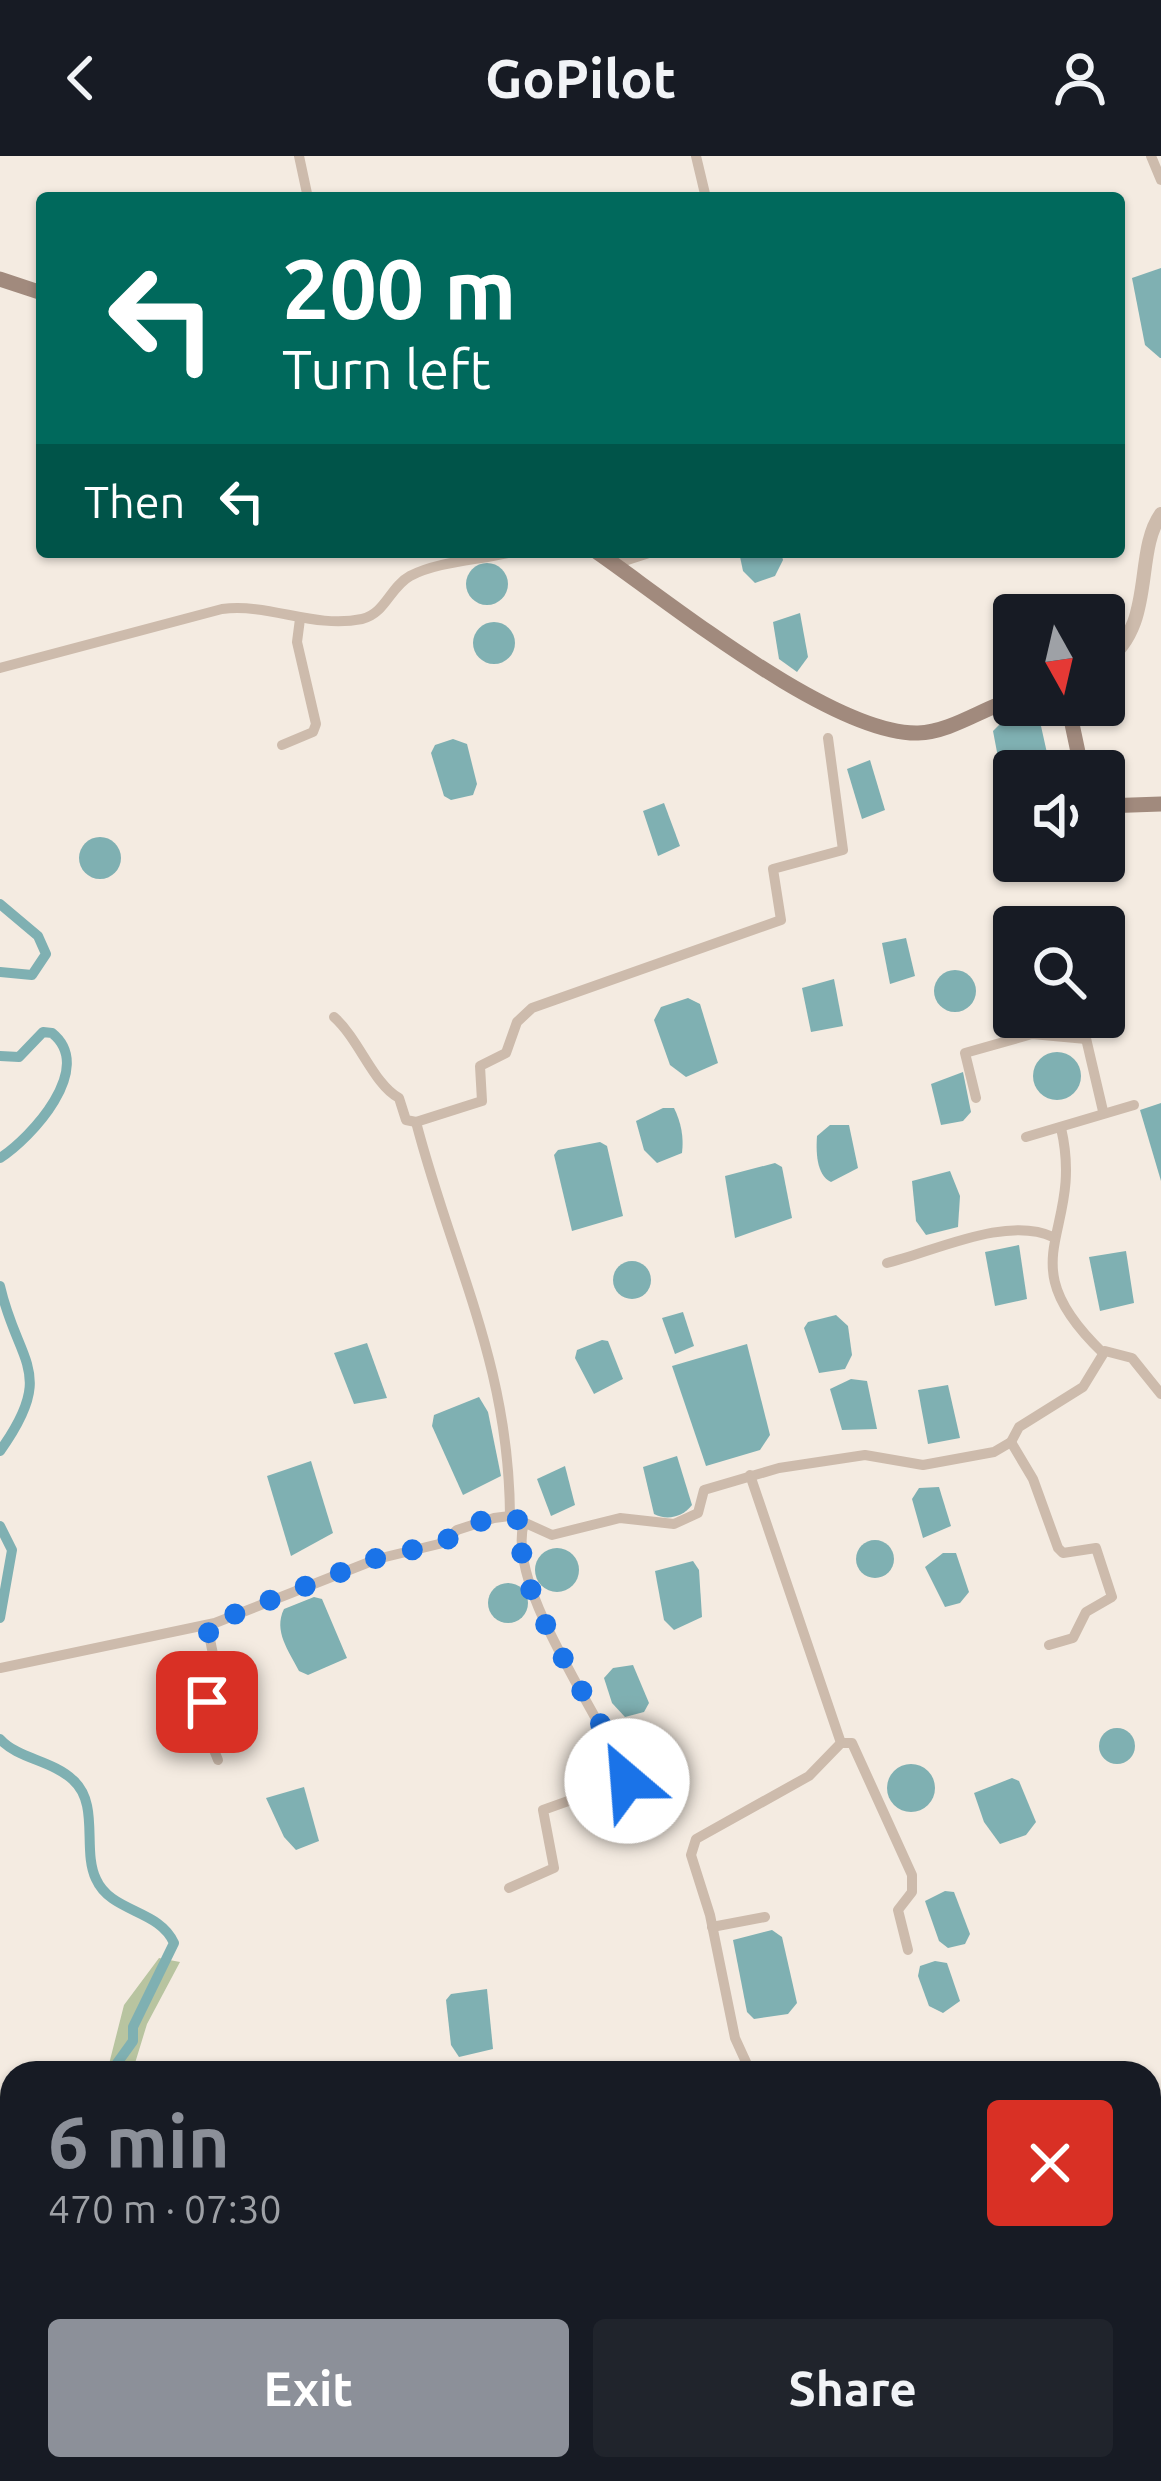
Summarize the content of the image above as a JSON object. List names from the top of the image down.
{
  "north": "bottom",
  "page": {
    "header": "GoPilot",
    "turn": ["200 m", "Turn left"],
    "then": "Then",
    "heading": ["6 min", "470 m · 07:30"],
    "buttons": ["Exit", "Share"]
  }
}
